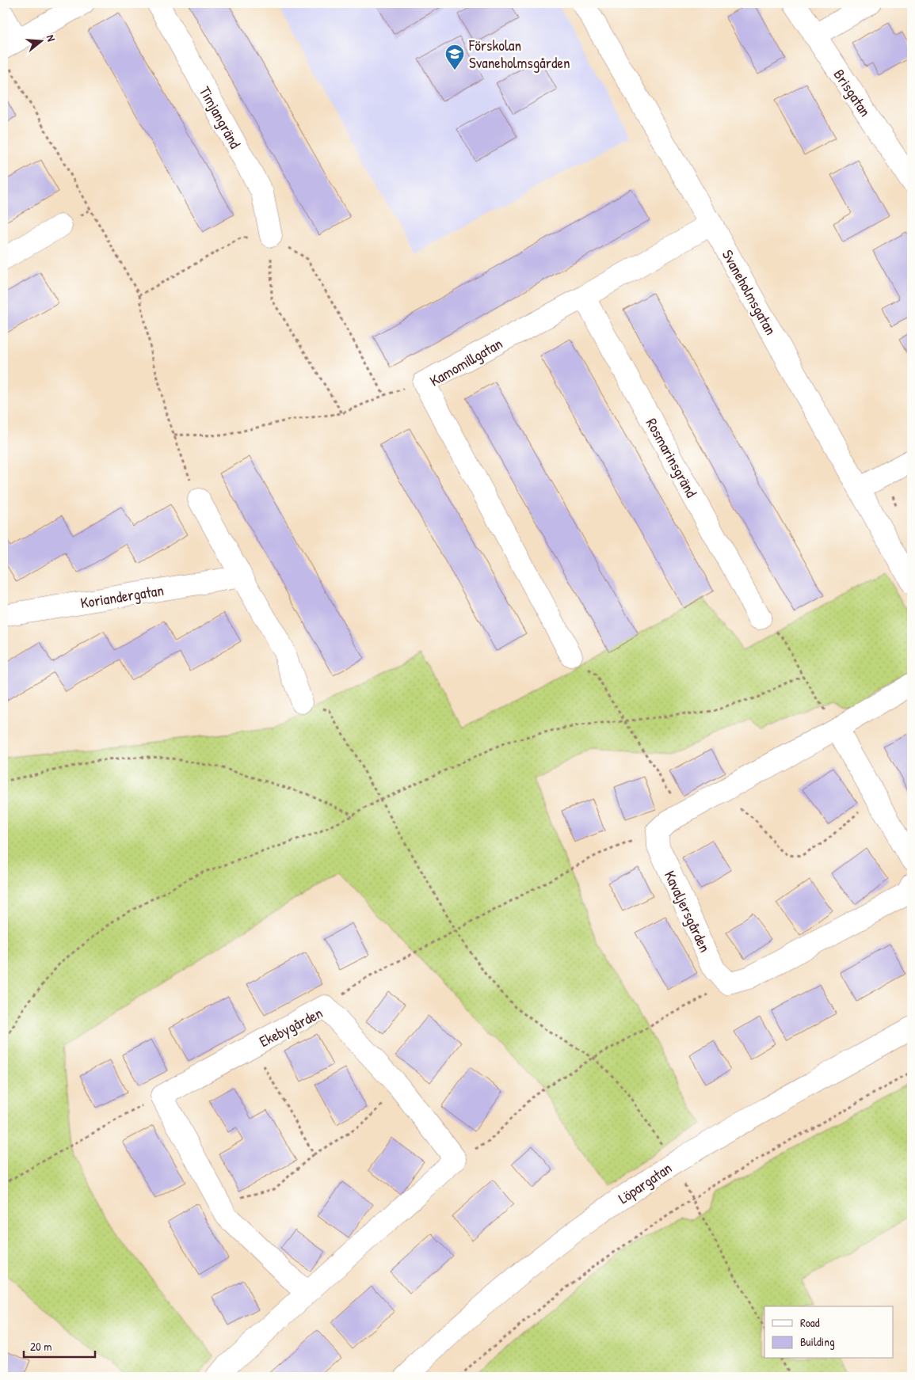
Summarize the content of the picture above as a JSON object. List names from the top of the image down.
{
  "streets": {
    "street": [
      "Brisgatan",
      "Timjangränd",
      "Svaneholmsgatan",
      "Kamomillgatan",
      "Rosmarinsgränd",
      "Koriandergatan",
      "Kavaljersgården",
      "Ekebygården",
      "Löpargatan"
    ]
  },
  "crossings": [
    ["Svaneholmsgatan", "Kamomillgatan"],
    ["Kamomillgatan", "Rosmarinsgränd"]
  ],
  "places": {
    "school or university": ["Förskolan Svaneholmsgården"]
  },
  "legend": ["Road", "Building"],
  "scale_bar": "20 m",
  "north": "right"
}
